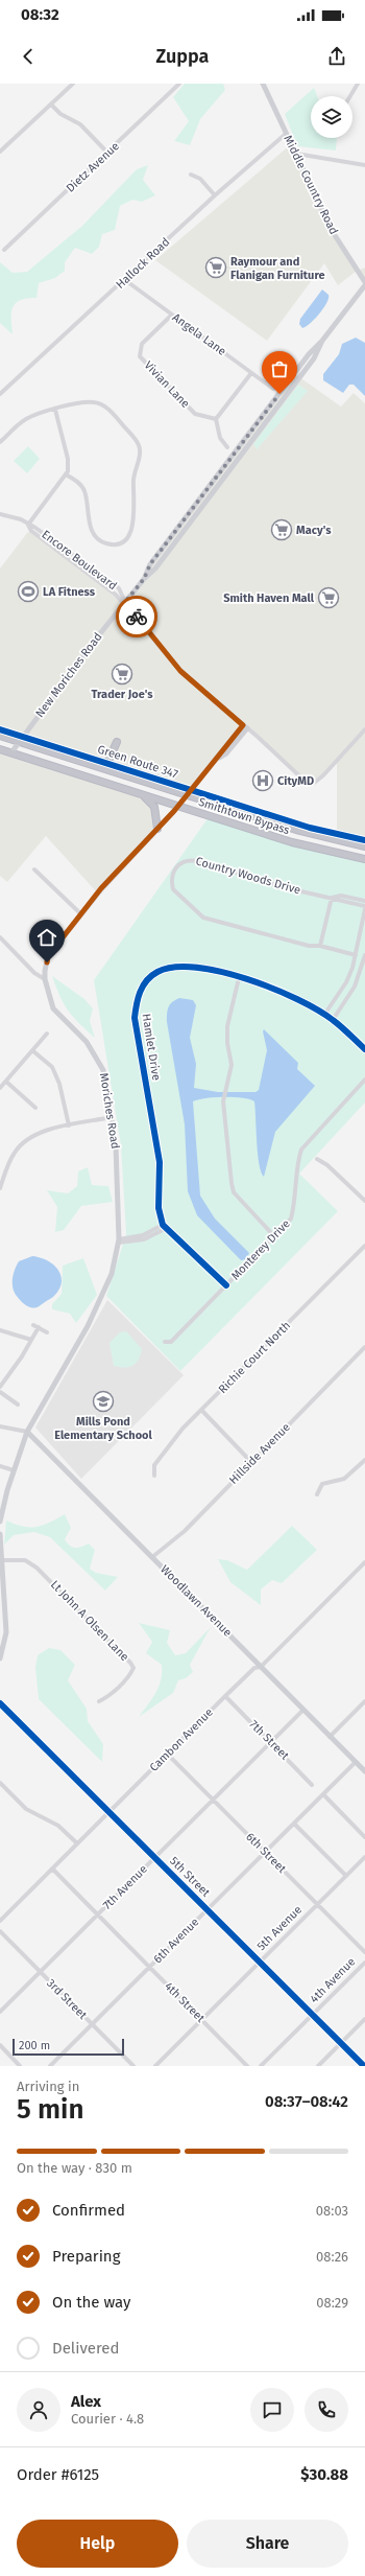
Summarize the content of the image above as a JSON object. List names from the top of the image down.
{
  "streets": {
    "highway": ["Smithtown Bypass"],
    "main road": [
      "Middle Country Road",
      "New Moriches Road",
      "Moriches Road",
      "Woodlawn Avenue"
    ],
    "street": [
      "Dietz Avenue",
      "Hallock Road",
      "Angela Lane",
      "Vivian Lane",
      "Encore Boulevard",
      "Country Woods Drive",
      "Hamlet Drive",
      "Monterey Drive",
      "Richie Court North",
      "Hillside Avenue",
      "Lt John A Olsen Lane",
      "Cambon Avenue",
      "7th Street",
      "6th Street",
      "5th Street",
      "7th Avenue",
      "5th Avenue",
      "6th Avenue",
      "4th Avenue",
      "3rd Street",
      "4th Street"
    ],
    "cycle path": ["Green Route 347"]
  },
  "crossings": [
    ["Middle Country Road", "Hallock Road"],
    ["Middle Country Road", "New Moriches Road"],
    ["Hallock Road", "Angela Lane"],
    ["Angela Lane", "Vivian Lane"],
    ["Encore Boulevard", "New Moriches Road"],
    ["Encore Boulevard", "Moriches Road"],
    ["New Moriches Road", "Smithtown Bypass"],
    ["Smithtown Bypass", "Moriches Road"],
    ["Moriches Road", "Woodlawn Avenue"],
    ["Hillside Avenue", "Woodlawn Avenue"],
    ["Woodlawn Avenue", "Cambon Avenue"],
    ["Woodlawn Avenue", "7th Avenue"],
    ["Woodlawn Avenue", "6th Avenue"],
    ["Cambon Avenue", "7th Street"],
    ["Cambon Avenue", "6th Street"],
    ["Cambon Avenue", "5th Street"],
    ["Cambon Avenue", "4th Street"],
    ["7th Street", "7th Avenue"],
    ["6th Street", "7th Avenue"],
    ["6th Street", "5th Avenue"],
    ["6th Street", "6th Avenue"],
    ["5th Street", "7th Avenue"],
    ["5th Street", "5th Avenue"],
    ["5th Street", "6th Avenue"],
    ["5th Street", "4th Avenue"],
    ["7th Avenue", "3rd Street"],
    ["7th Avenue", "4th Street"],
    ["5th Avenue", "4th Street"],
    ["6th Avenue", "3rd Street"],
    ["6th Avenue", "4th Street"]
  ],
  "places": {
    "supermarket": [
      "Raymour and Flanigan Furniture",
      "Macy's",
      "Smith Haven Mall",
      "Trader Joe's"
    ],
    "sports": ["LA Fitness"],
    "hospital": ["CityMD"],
    "school or university": ["Mills Pond Elementary School"]
  },
  "scale_bar": "200 m",
  "page": {
    "status": "08:32",
    "header": "Zuppa",
    "scale": "200 m",
    "heading": ["5 min", "Arriving in", "08:37–08:42"],
    "panel": [
      "Alex",
      "Courier · 4.8",
      "Order #6125",
      "$30.88"
    ],
    "bar": "On the way · 830 m",
    "list": [
      ["Confirmed", "08:03"],
      ["Preparing", "08:26"],
      ["On the way", "08:29"],
      "Delivered"
    ],
    "buttons": ["Help", "Share"]
  }
}
